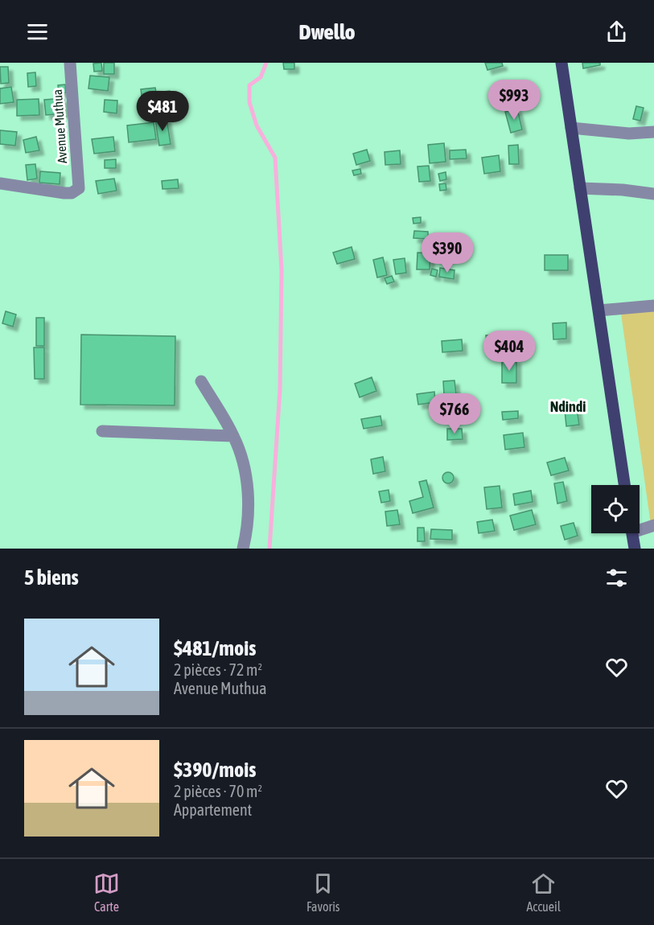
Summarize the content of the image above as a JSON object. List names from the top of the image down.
{
  "streets": {
    "street": ["Avenue Muthua"]
  },
  "districts": ["Ndindi"],
  "page": {
    "header": "Dwello",
    "price": [
      "$993",
      "$481",
      "$390",
      "$404",
      "$766"
    ],
    "heading": "5 biens",
    "list": [
      {
        "name": "$481/mois",
        "note": "2 pièces · 72 m² · Avenue Muthua"
      },
      {
        "name": "$390/mois",
        "note": "2 pièces · 70 m² · Appartement"
      }
    ],
    "tabs": ["Carte", "Favoris", "Accueil"]
  }
}
